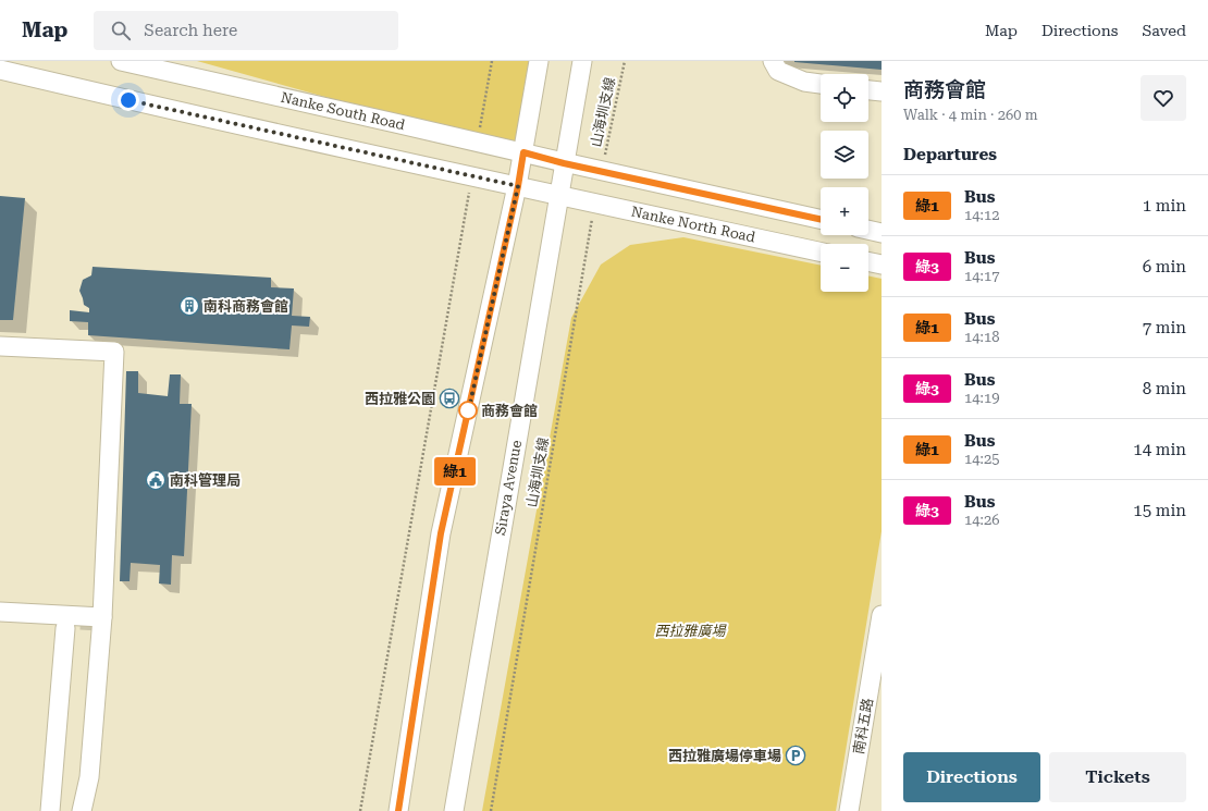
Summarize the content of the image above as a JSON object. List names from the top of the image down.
{
  "streets": {
    "street": [
      "Nanke South Road",
      "Nanke North Road",
      "Siraya Avenue",
      "南科五路"
    ],
    "path": ["山海圳支線"]
  },
  "crossings": [
    ["Nanke South Road", "Siraya Avenue"],
    ["山海圳支線", "Nanke North Road"],
    ["Nanke North Road", "Siraya Avenue"]
  ],
  "parks": ["西拉雅廣場"],
  "places": {
    "building": ["南科商務會館"],
    "bus stop": ["西拉雅公園"],
    "other": ["商務會館"],
    "public building": ["南科管理局"],
    "parking": ["西拉雅廣場停車場"]
  },
  "lines": ["bus line 綠1"],
  "page": {
    "header": "Map",
    "search": "Search here",
    "nav": ["Map", "Directions", "Saved"],
    "on_map": "綠1",
    "heading": [
      ["商務會館", "Walk · 4 min · 260 m"],
      "Departures"
    ],
    "map_buttons": ["+", "−"],
    "list": [
      {
        "mark": "綠1",
        "name": "Bus",
        "note": "14:12",
        "value": "1 min"
      },
      {
        "mark": "綠3",
        "name": "Bus",
        "note": "14:17",
        "value": "6 min"
      },
      {
        "mark": "綠1",
        "name": "Bus",
        "note": "14:18",
        "value": "7 min"
      },
      {
        "mark": "綠3",
        "name": "Bus",
        "note": "14:19",
        "value": "8 min"
      },
      {
        "mark": "綠1",
        "name": "Bus",
        "note": "14:25",
        "value": "14 min"
      },
      {
        "mark": "綠3",
        "name": "Bus",
        "note": "14:26",
        "value": "15 min"
      }
    ],
    "buttons": ["Directions", "Tickets"]
  }
}
